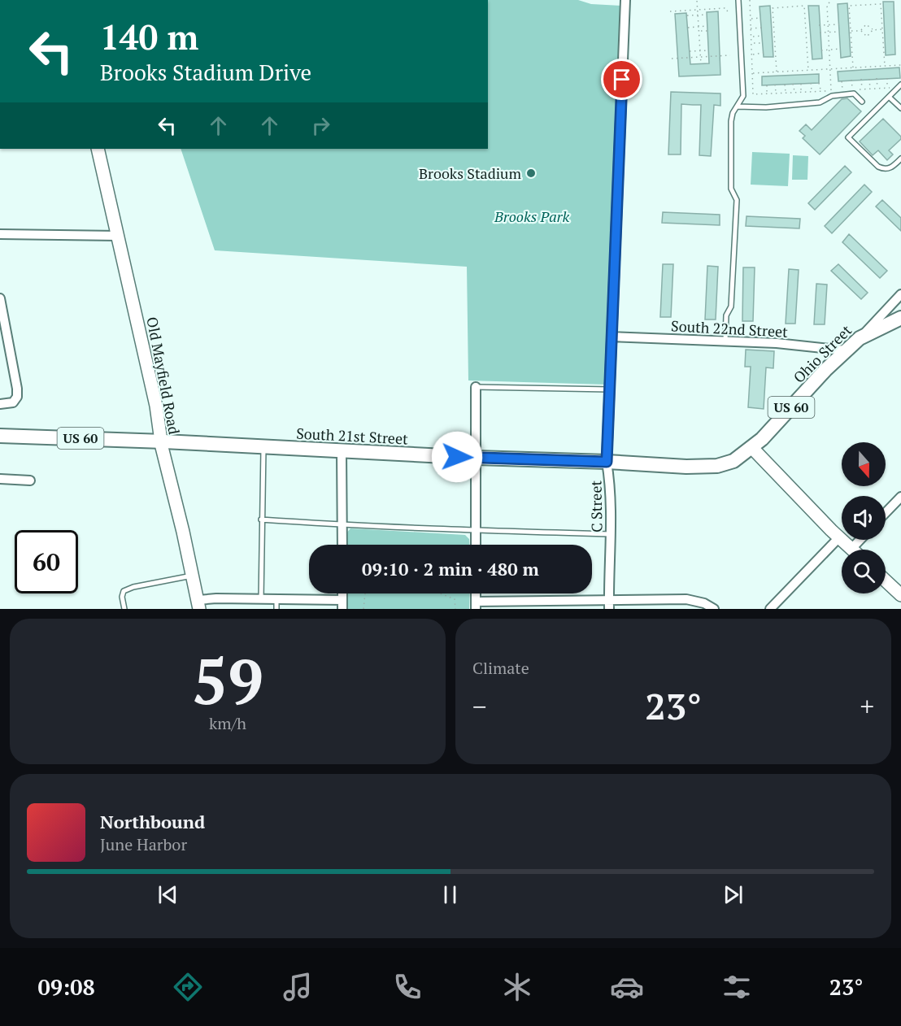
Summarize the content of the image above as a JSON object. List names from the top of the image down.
{
  "streets": {
    "main road": ["Ohio Street", "US 60", "South 21st Street"],
    "street": ["South 22nd Street", "Old Mayfield Road", "C Street"]
  },
  "crossings": [
    ["South 22nd Street", "Ohio Street"],
    ["South 22nd Street", "C Street"],
    ["Ohio Street", "US 60"],
    ["Ohio Street", "South 21st Street"],
    ["Old Mayfield Road", "US 60"],
    ["Old Mayfield Road", "South 21st Street"],
    ["US 60", "South 21st Street"],
    ["South 21st Street", "C Street"]
  ],
  "parks": ["Brooks Park"],
  "places": ["Brooks Stadium"],
  "north": "bottom",
  "page": {
    "turn": ["140 m", "Brooks Stadium Drive"],
    "limit": "60",
    "trip": "09:10 · 2 min · 480 m",
    "tile": [
      ["59", "km/h"],
      "Climate"
    ],
    "heat": ["−", "23°", "+"],
    "song": ["Northbound", "June Harbor"],
    "tabs": ["09:08", "23°"]
  }
}
